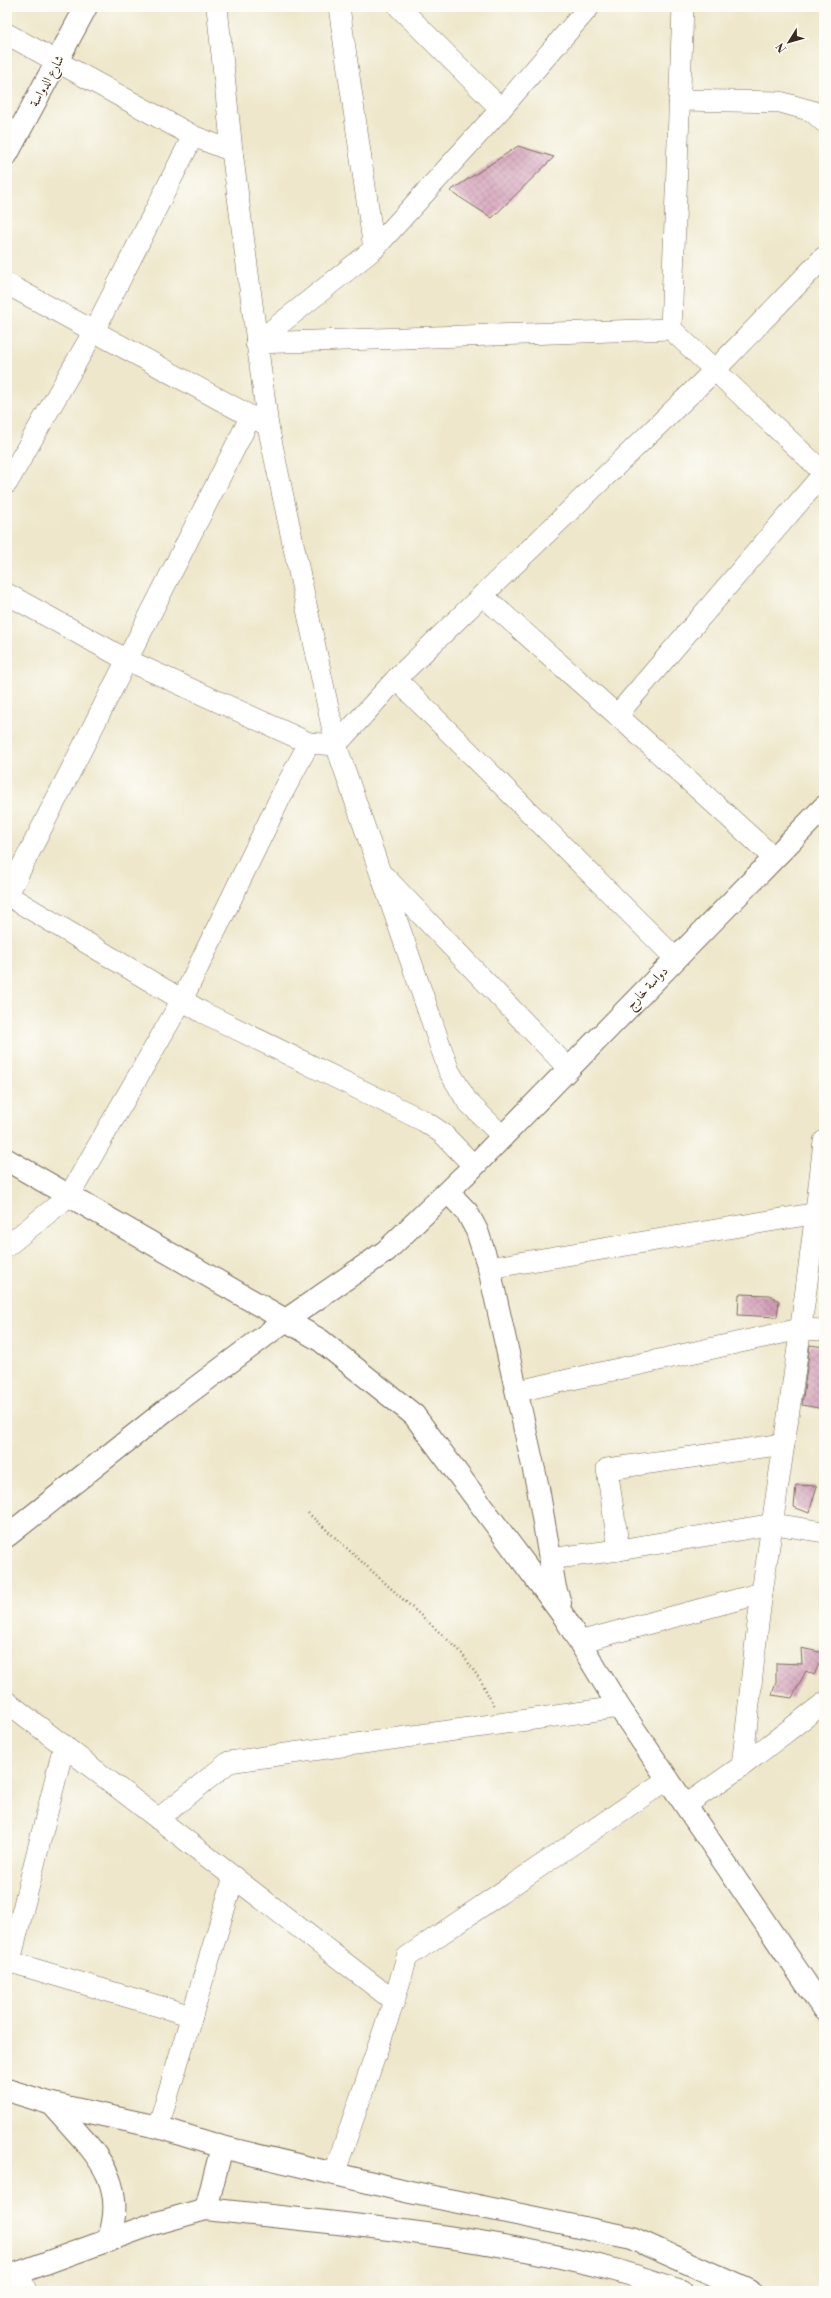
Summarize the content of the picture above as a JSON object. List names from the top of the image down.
{
  "streets": {
    "street": ["شارع الدواسة", "دواسة خارج"]
  },
  "north": "bottom left"
}
